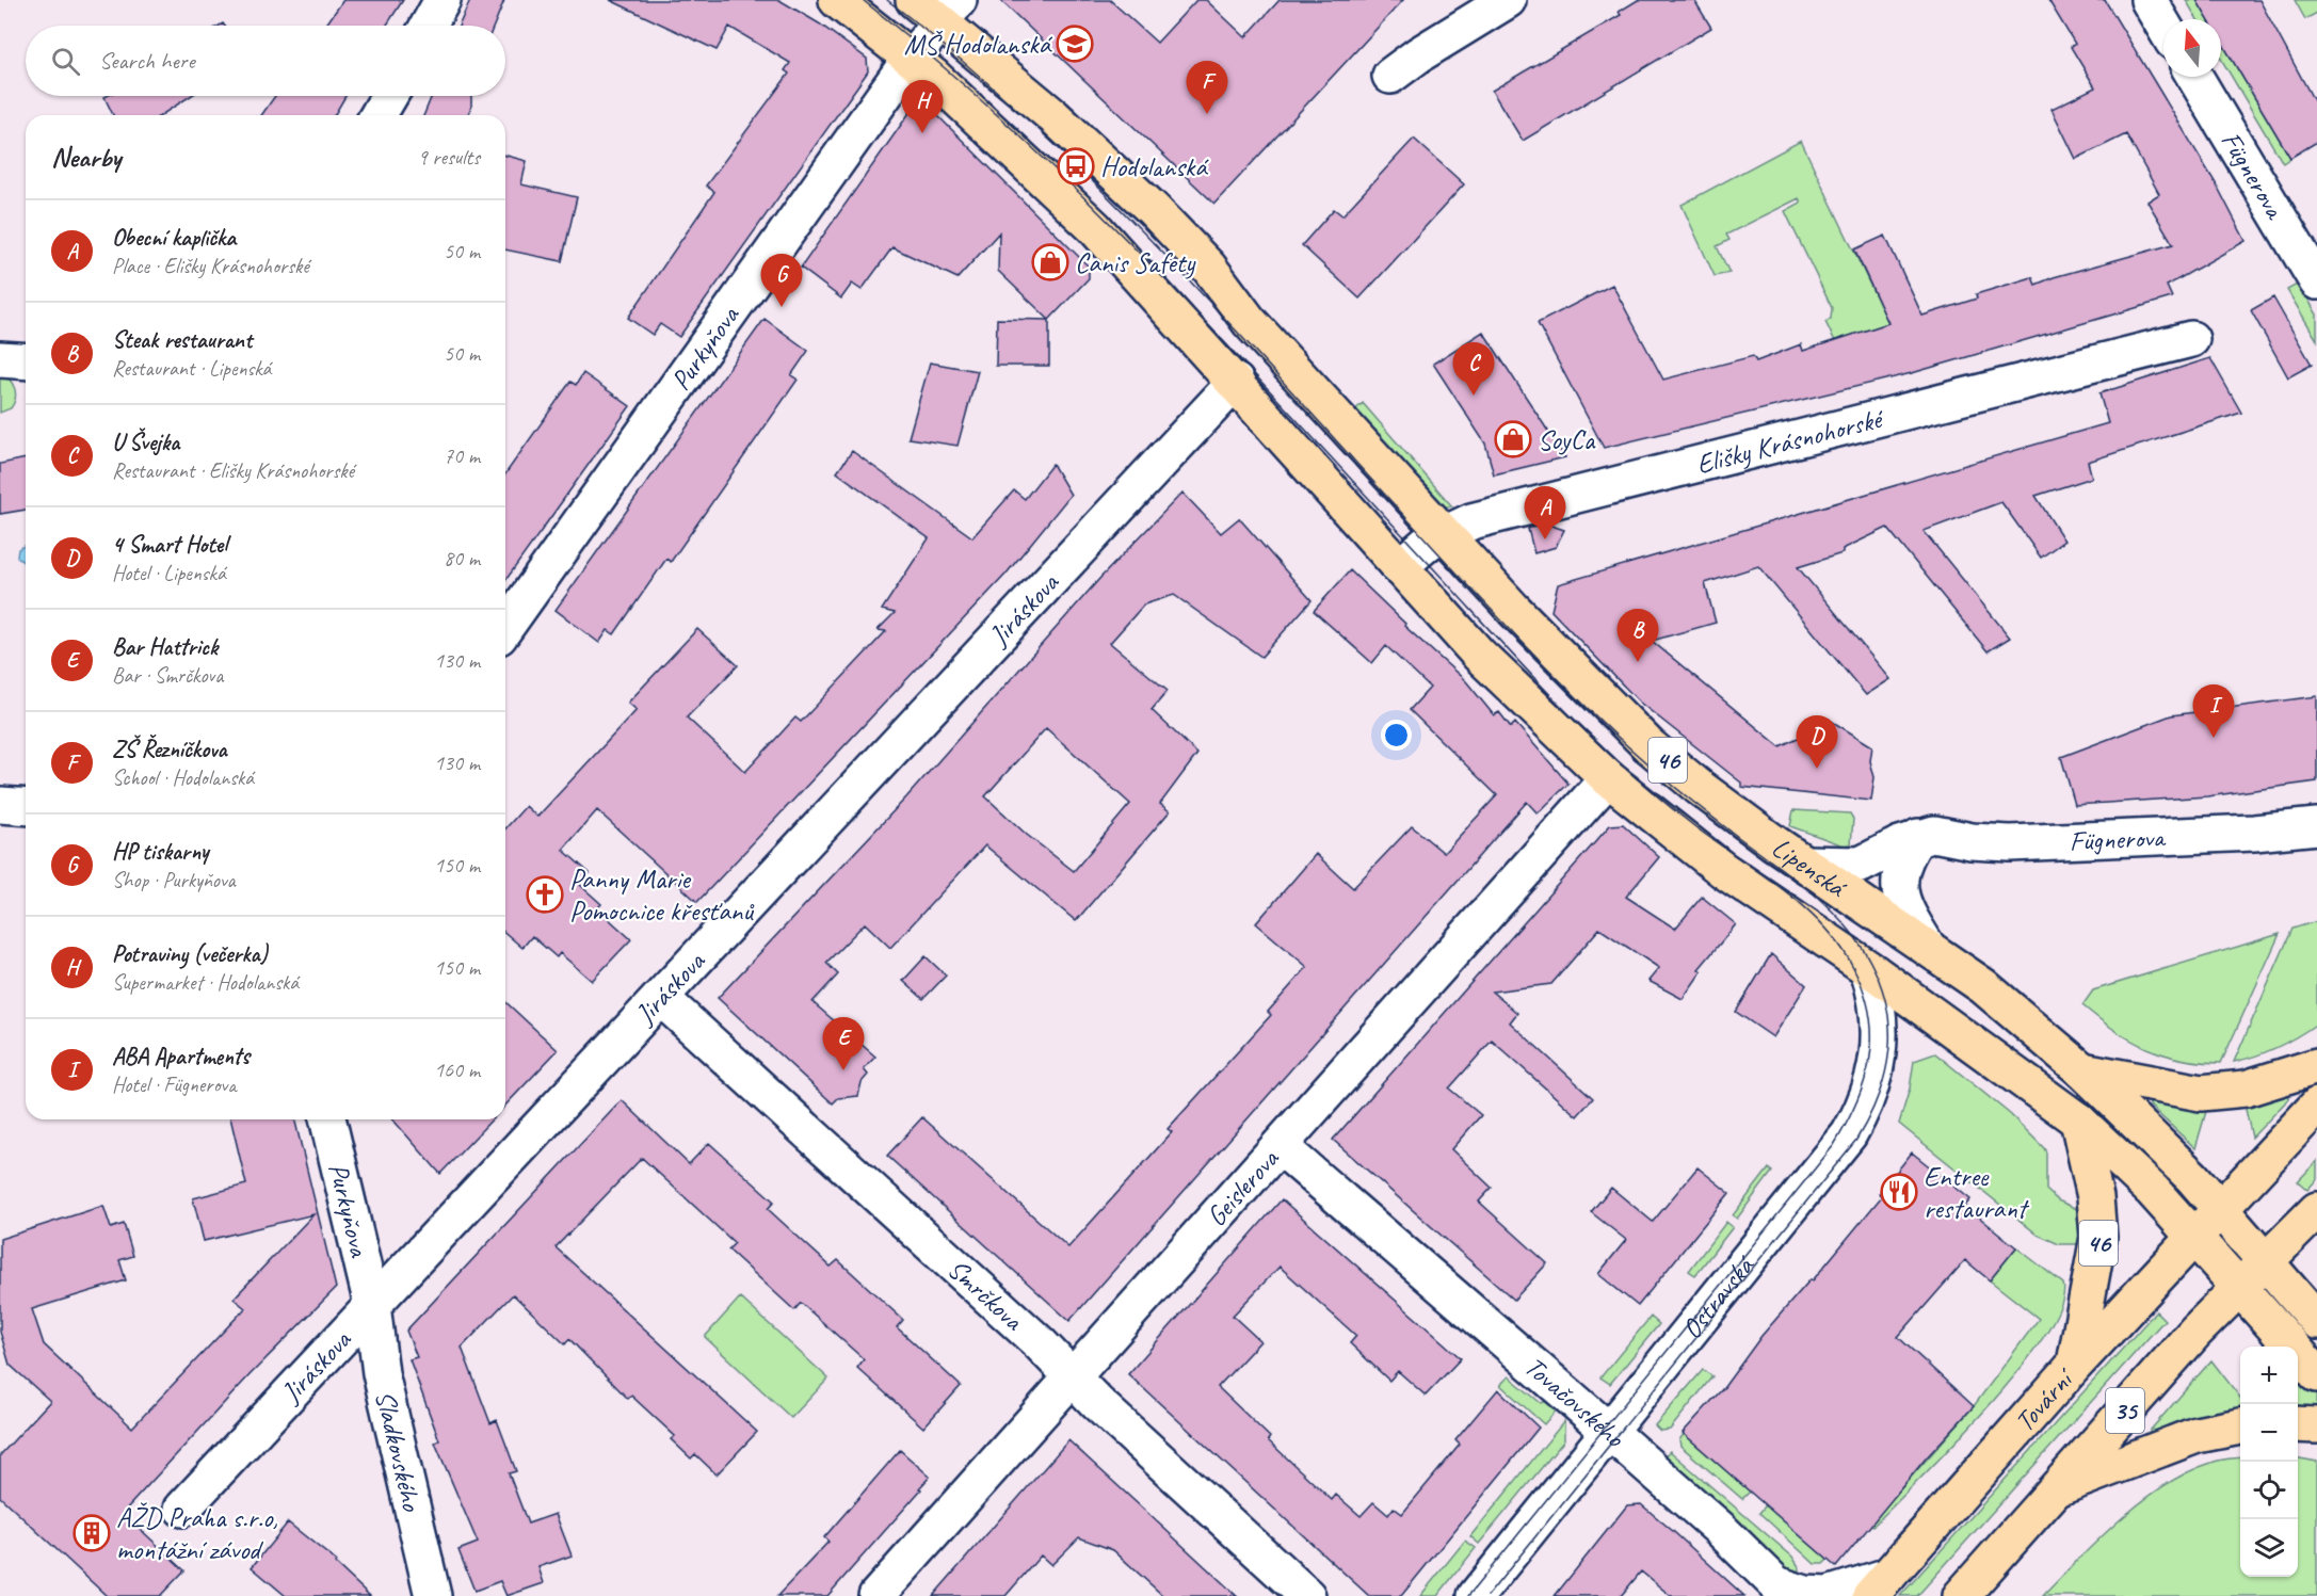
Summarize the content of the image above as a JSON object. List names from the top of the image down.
{
  "streets": {
    "main road": [
      "46",
      "Lipenská",
      "Tovární",
      "35"
    ],
    "street": [
      "Fügnerova",
      "Purkyňova",
      "Elišky Krásnohorské",
      "Jiráskova",
      "Geislerova",
      "Smrčkova",
      "Ostravská",
      "Tovačovského",
      "Sladkovského"
    ]
  },
  "crossings": [
    ["Fügnerova", "Lipenská"],
    ["Purkyňova", "Jiráskova"],
    ["Purkyňova", "46"],
    ["Purkyňova", "Lipenská"],
    ["Purkyňova", "Sladkovského"],
    ["Elišky Krásnohorské", "46"],
    ["Elišky Krásnohorské", "Lipenská"],
    ["Jiráskova", "46"],
    ["Jiráskova", "Smrčkova"],
    ["Jiráskova", "Sladkovského"],
    ["46", "Lipenská"],
    ["46", "Ostravská"],
    ["46", "Tovární"],
    ["46", "35"],
    ["Lipenská", "Geislerova"],
    ["Lipenská", "Ostravská"],
    ["Lipenská", "Tovární"],
    ["Lipenská", "35"],
    ["Geislerova", "Smrčkova"],
    ["Geislerova", "Tovačovského"],
    ["Ostravská", "Tovačovského"],
    ["Tovačovského", "Tovární"],
    ["Tovární", "35"]
  ],
  "places": {
    "school or university": ["MŠ Hodolanská"],
    "bus stop": ["Hodolanská"],
    "shop": ["Canis Safety", "SoyCa"],
    "church": ["Panny Marie Pomocnice křesťanů"],
    "restaurant": ["Entree restaurant"],
    "building": ["AŽD Praha s.r.o, montážní závod"]
  },
  "north": "top",
  "page": {
    "search": "Search here",
    "pins": [
      "F",
      "H",
      "G",
      "C",
      "A",
      "B",
      "I",
      "D",
      "E"
    ],
    "heading": ["Nearby", "9 results"],
    "list": [
      {
        "mark": "A",
        "name": "Obecní kaplička",
        "note": "Place · Elišky Krásnohorské",
        "value": "50 m"
      },
      {
        "mark": "B",
        "name": "Steak restaurant",
        "note": "Restaurant · Lipenská",
        "value": "50 m"
      },
      {
        "mark": "C",
        "name": "U Švejka",
        "note": "Restaurant · Elišky Krásnohorské",
        "value": "70 m"
      },
      {
        "mark": "D",
        "name": "4 Smart Hotel",
        "note": "Hotel · Lipenská",
        "value": "80 m"
      },
      {
        "mark": "E",
        "name": "Bar Hattrick",
        "note": "Bar · Smrčkova",
        "value": "130 m"
      },
      {
        "mark": "F",
        "name": "ZŠ Řezníčkova",
        "note": "School · Hodolanská",
        "value": "130 m"
      },
      {
        "mark": "G",
        "name": "HP tiskarny",
        "note": "Shop · Purkyňova",
        "value": "150 m"
      },
      {
        "mark": "H",
        "name": "Potraviny (večerka)",
        "note": "Supermarket · Hodolanská",
        "value": "150 m"
      },
      {
        "mark": "I",
        "name": "ABA Apartments",
        "note": "Hotel · Fügnerova",
        "value": "160 m"
      }
    ],
    "map_buttons": ["+", "−"]
  }
}
